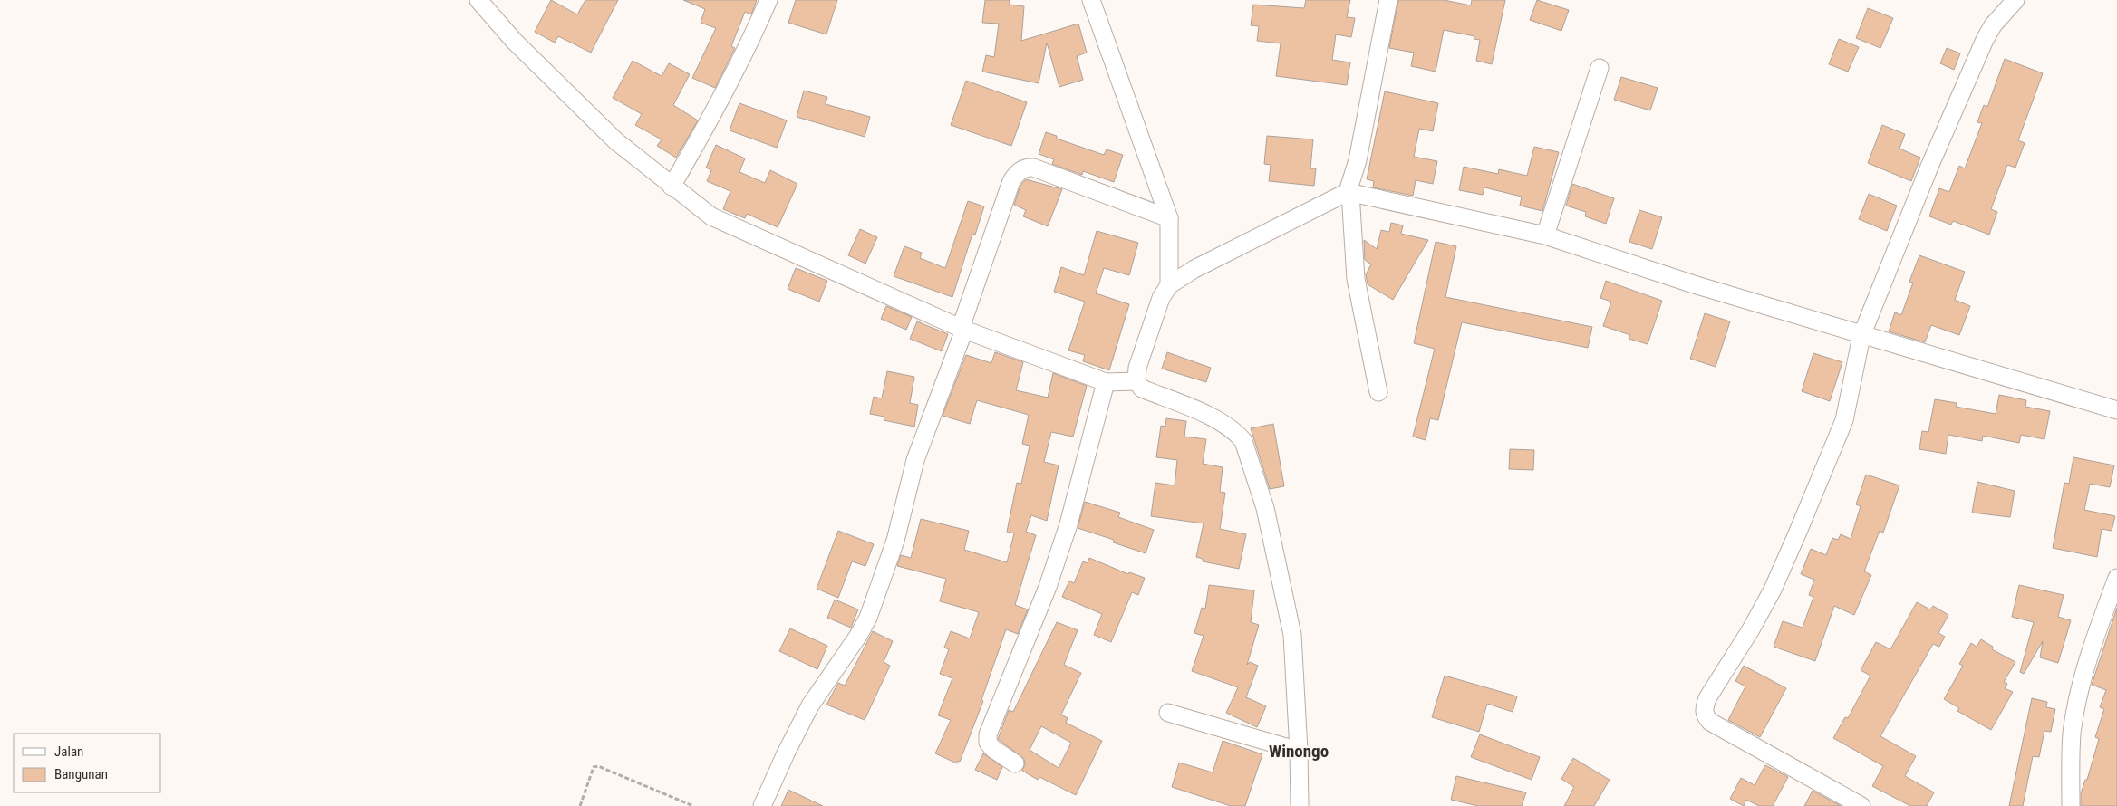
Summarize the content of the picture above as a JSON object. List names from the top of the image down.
{
  "districts": ["Winongo"],
  "legend": ["Jalan", "Bangunan"]
}
